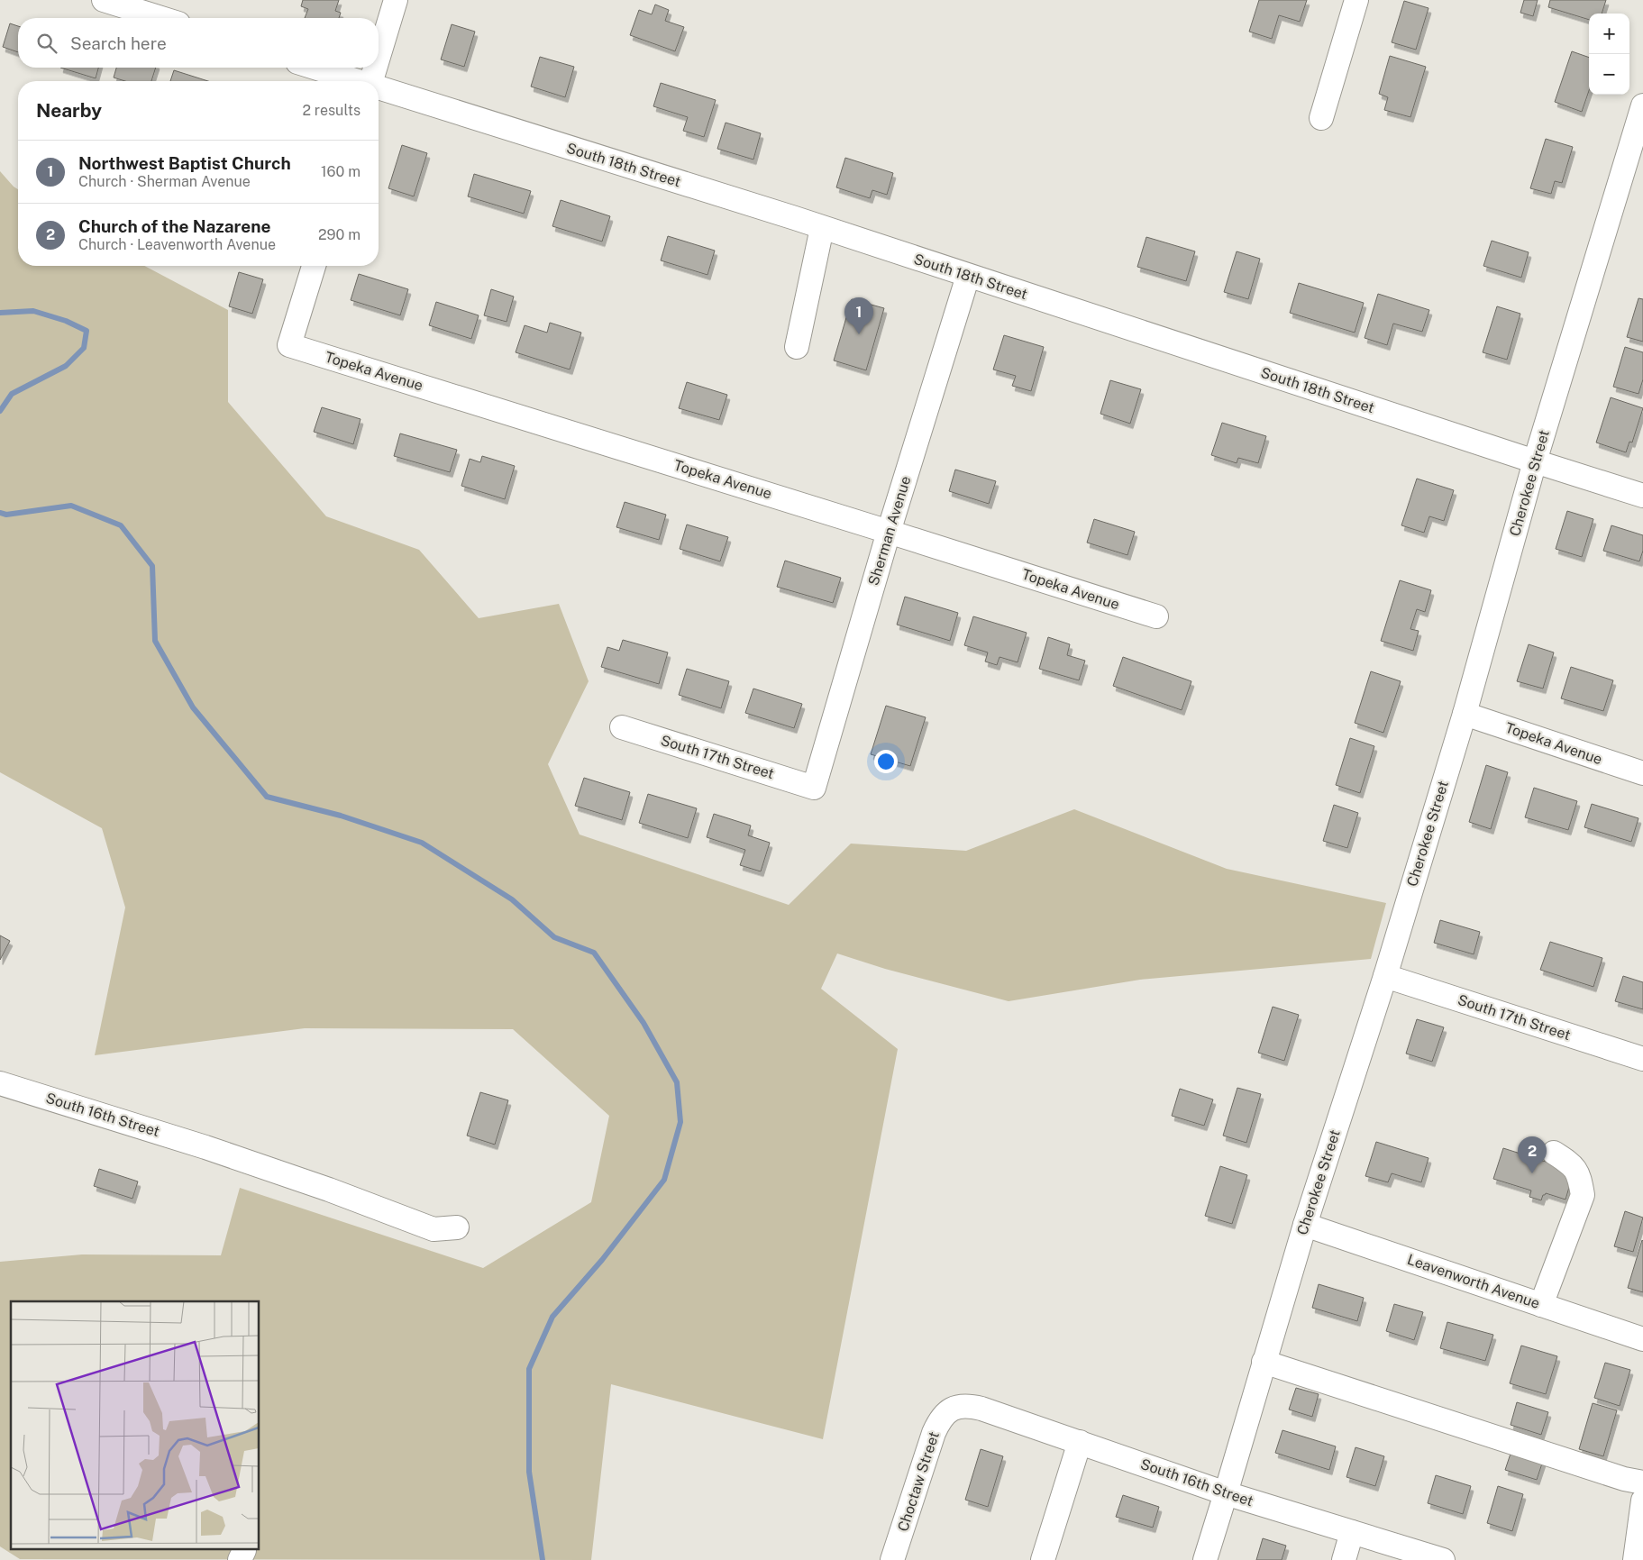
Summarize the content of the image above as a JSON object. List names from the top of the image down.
{
  "streets": {
    "street": [
      "South 18th Street",
      "Topeka Avenue",
      "Cherokee Street",
      "Sherman Avenue",
      "South 17th Street",
      "South 16th Street",
      "Leavenworth Avenue",
      "Choctaw Street"
    ]
  },
  "crossings": [
    ["South 18th Street", "Cherokee Street"],
    ["South 18th Street", "Sherman Avenue"],
    ["Topeka Avenue", "Cherokee Street"],
    ["Topeka Avenue", "Sherman Avenue"],
    ["Cherokee Street", "South 17th Street"],
    ["Cherokee Street", "South 16th Street"],
    ["Cherokee Street", "Leavenworth Avenue"],
    ["Sherman Avenue", "South 17th Street"],
    ["South 16th Street", "Choctaw Street"]
  ],
  "page": {
    "map_buttons": ["+", "−"],
    "search": "Search here",
    "heading": ["Nearby", "2 results"],
    "list": [
      {
        "mark": "1",
        "name": "Northwest Baptist Church",
        "note": "Church · Sherman Avenue",
        "value": "160 m"
      },
      {
        "mark": "2",
        "name": "Church of the Nazarene",
        "note": "Church · Leavenworth Avenue",
        "value": "290 m"
      }
    ],
    "pins": ["1", "2"]
  }
}
